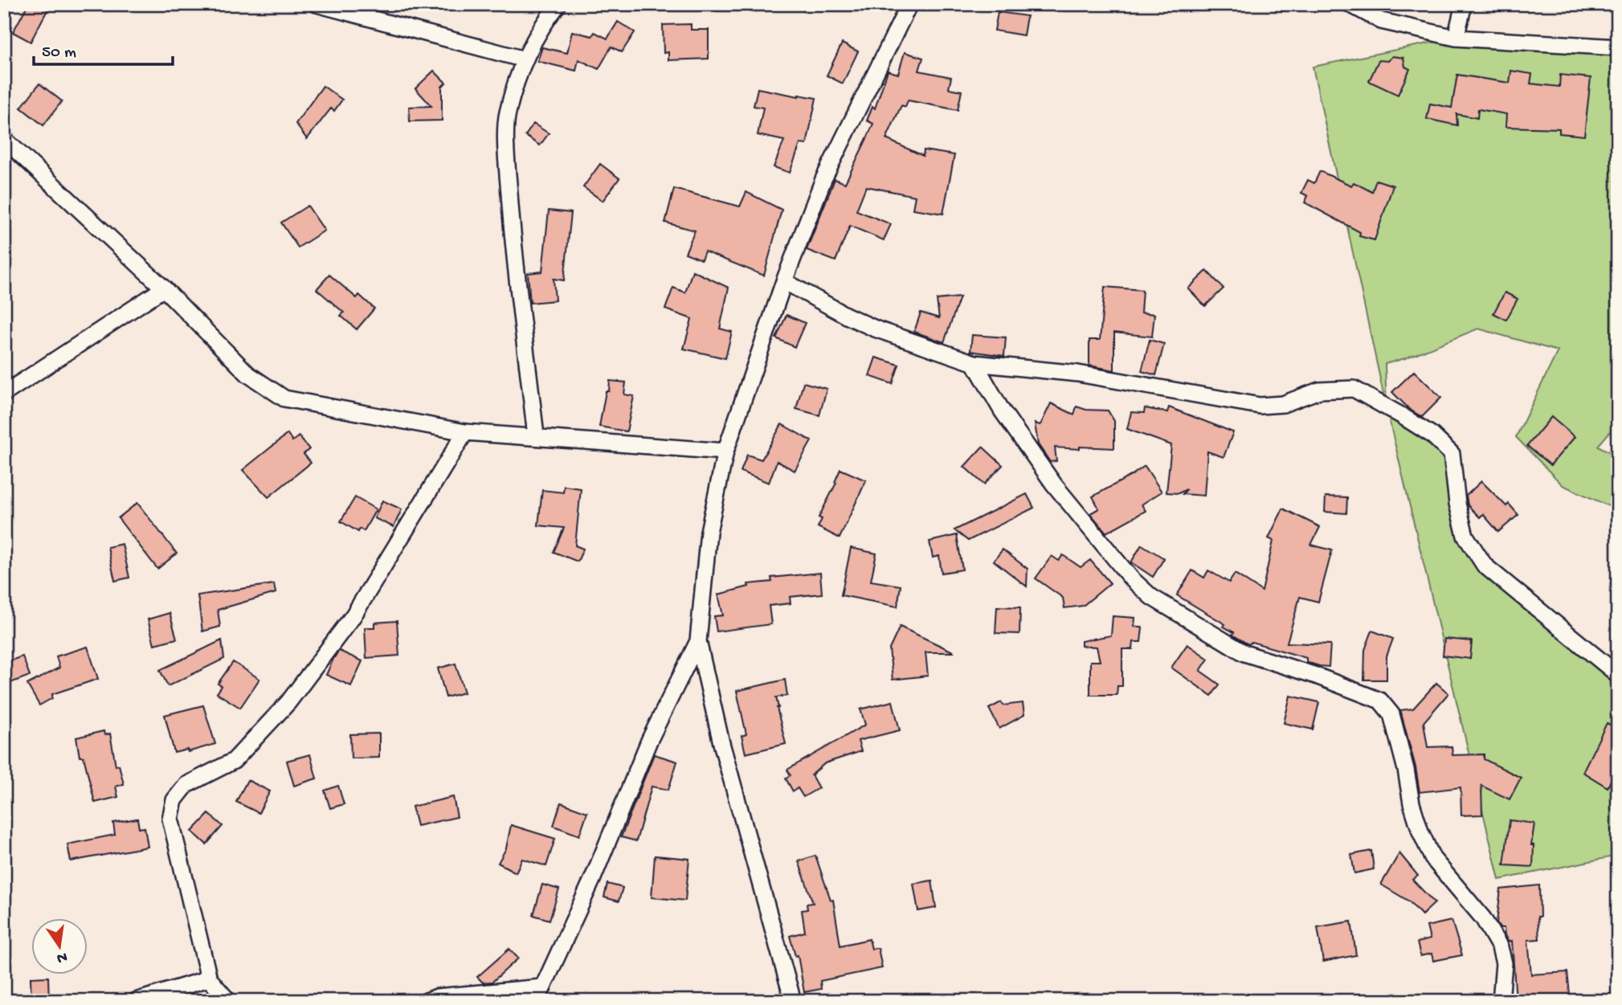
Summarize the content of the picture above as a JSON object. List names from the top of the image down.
{
  "scale_bar": "50 m",
  "north": "bottom"
}
